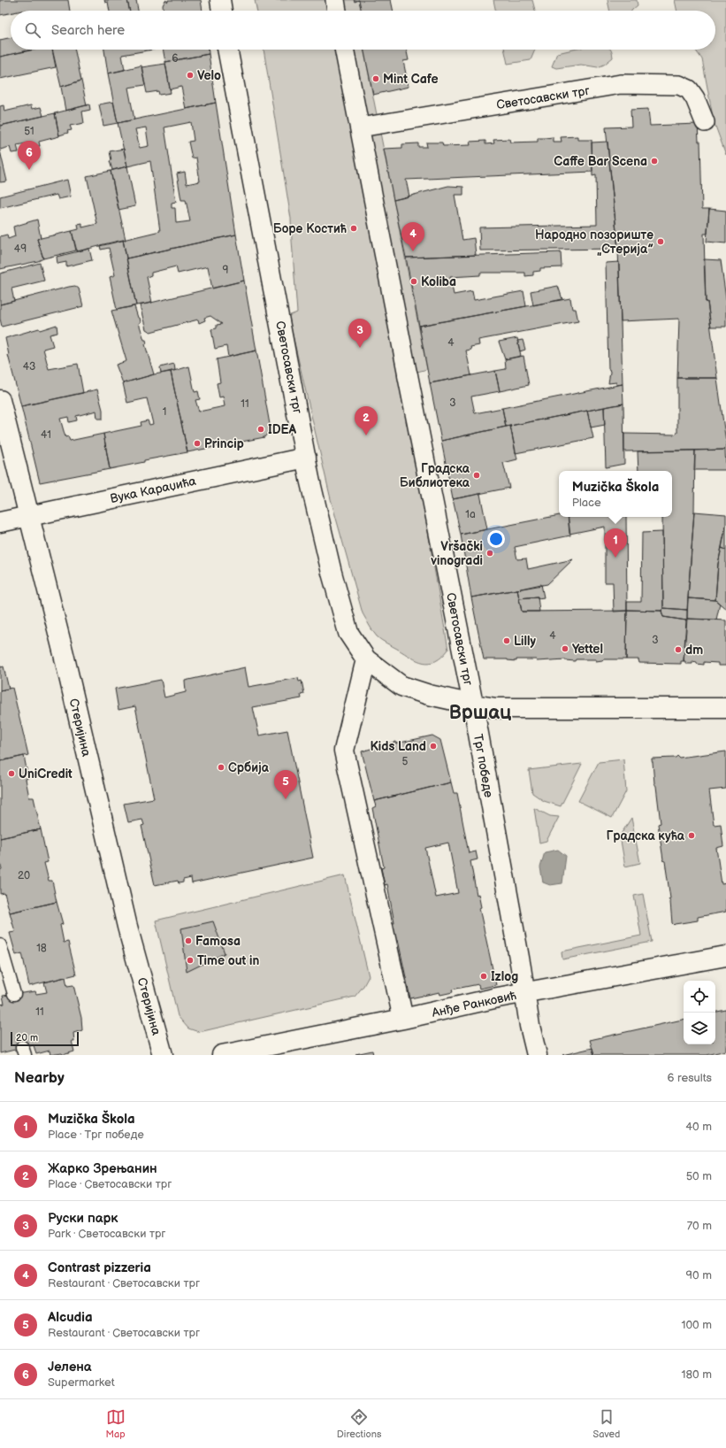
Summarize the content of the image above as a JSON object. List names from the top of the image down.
{
  "streets": {
    "street": [
      "Светосавски трг",
      "Вука Караџића",
      "Стеријина",
      "Трг победе",
      "Анђе Ранковић"
    ]
  },
  "crossings": [
    ["Светосавски трг", "Вука Караџића"],
    ["Светосавски трг", "Трг победе"],
    ["Вука Караџића", "Стеријина"],
    ["Трг победе", "Анђе Ранковић"]
  ],
  "districts": ["Вршац"],
  "places": [
    "Velo",
    "Mint Cafe",
    "Caffe Bar Scena",
    "Боре Костић",
    "Народно позориште „Стерија”",
    "Koliba",
    "IDEA",
    "Princip",
    "Градска Библиотека",
    "Vršački vinogradi",
    "Lilly",
    "Yettel",
    "dm",
    "Kids Land",
    "Србија",
    "UniCredit",
    "Градска кућа",
    "Famosa",
    "Time out in",
    "Izlog"
  ],
  "house_numbers": [
    "6",
    "51",
    "49",
    "9",
    "4",
    "43",
    "3",
    "11",
    "1",
    "41",
    "1a",
    "4",
    "3",
    "5",
    "20",
    "18",
    "11"
  ],
  "scale_bar": "20 m",
  "page": {
    "search": "Search here",
    "pins": [
      "6",
      "4",
      "3",
      "2",
      "1",
      "5"
    ],
    "popup": ["Muzička Škola", "Place"],
    "scale": "20 m",
    "heading": ["Nearby", "6 results"],
    "list": [
      {
        "mark": "1",
        "name": "Muzička Škola",
        "note": "Place · Трг победе",
        "value": "40 m"
      },
      {
        "mark": "2",
        "name": "Жарко Зрењанин",
        "note": "Place · Светосавски трг",
        "value": "50 m"
      },
      {
        "mark": "3",
        "name": "Руски парк",
        "note": "Park · Светосавски трг",
        "value": "70 m"
      },
      {
        "mark": "4",
        "name": "Contrast pizzeria",
        "note": "Restaurant · Светосавски трг",
        "value": "90 m"
      },
      {
        "mark": "5",
        "name": "Alcudia",
        "note": "Restaurant · Светосавски трг",
        "value": "100 m"
      },
      {
        "mark": "6",
        "name": "Јелена",
        "note": "Supermarket",
        "value": "180 m"
      }
    ],
    "nav": ["Map", "Directions", "Saved"]
  }
}
